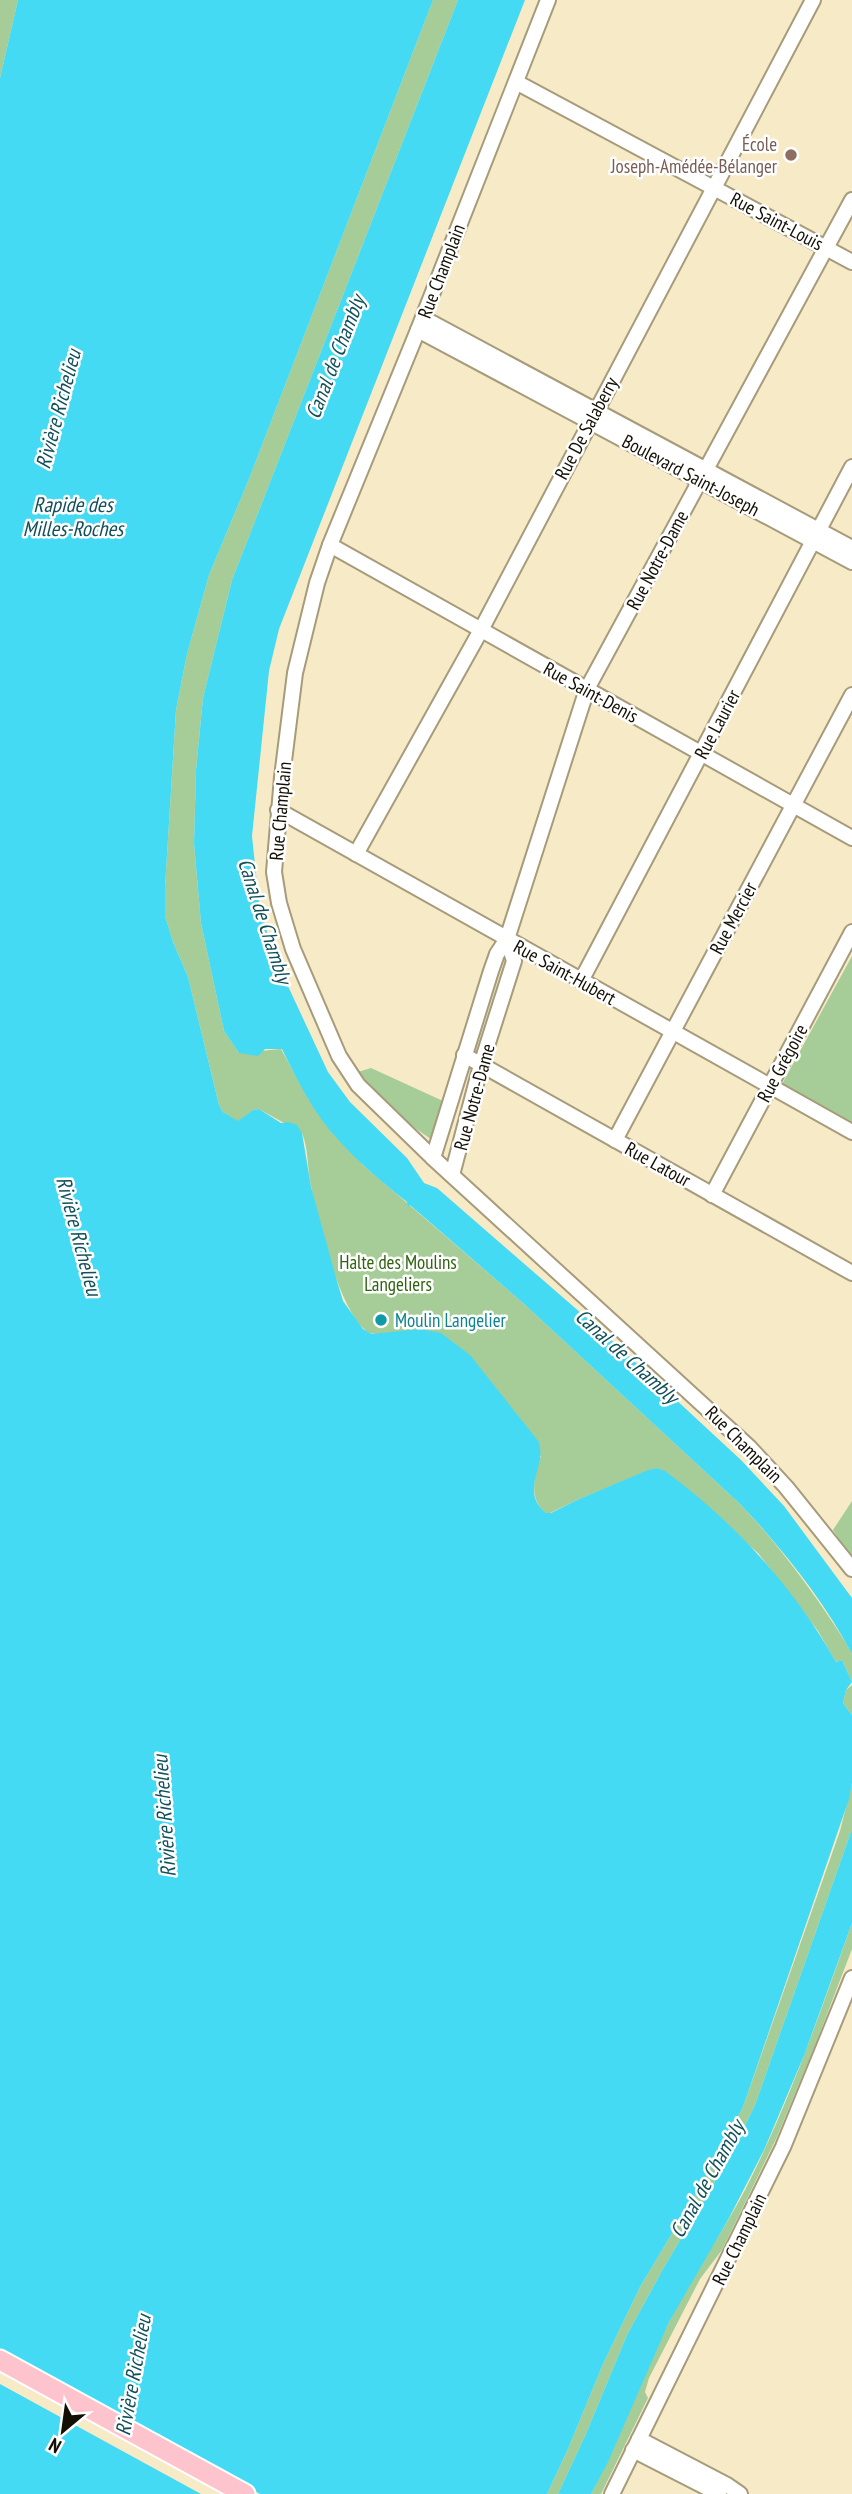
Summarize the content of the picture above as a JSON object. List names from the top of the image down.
{
  "streets": {
    "street": [
      "Rue Saint-Louis",
      "Rue Champlain",
      "Rue De Salaberry",
      "Boulevard Saint-Joseph",
      "Rue Notre-Dame",
      "Rue Saint-Denis",
      "Rue Laurier",
      "Rue Mercier",
      "Rue Saint-Hubert",
      "Rue Grégoire",
      "Rue Latour"
    ]
  },
  "crossings": [
    ["Rue Saint-Louis", "Rue Champlain"],
    ["Rue Saint-Louis", "Rue De Salaberry"],
    ["Rue Saint-Louis", "Rue Notre-Dame"],
    ["Rue Champlain", "Boulevard Saint-Joseph"],
    ["Rue Champlain", "Rue Notre-Dame"],
    ["Rue Champlain", "Rue Saint-Denis"],
    ["Rue Champlain", "Rue Saint-Hubert"],
    ["Rue De Salaberry", "Boulevard Saint-Joseph"],
    ["Rue De Salaberry", "Rue Saint-Denis"],
    ["Rue De Salaberry", "Rue Saint-Hubert"],
    ["Boulevard Saint-Joseph", "Rue Notre-Dame"],
    ["Boulevard Saint-Joseph", "Rue Laurier"],
    ["Rue Notre-Dame", "Rue Saint-Denis"],
    ["Rue Notre-Dame", "Rue Saint-Hubert"],
    ["Rue Notre-Dame", "Rue Latour"],
    ["Rue Saint-Denis", "Rue Laurier"],
    ["Rue Saint-Denis", "Rue Mercier"],
    ["Rue Laurier", "Rue Saint-Hubert"],
    ["Rue Mercier", "Rue Saint-Hubert"],
    ["Rue Mercier", "Rue Latour"],
    ["Rue Saint-Hubert", "Rue Grégoire"],
    ["Rue Grégoire", "Rue Latour"]
  ],
  "water": ["Canal de Chambly", "Rivière Richelieu", "Rapide des Milles-Roches"],
  "parks": ["Halte des Moulins Langeliers"],
  "places": ["École Joseph-Amédée-Bélanger", "Moulin Langelier"],
  "north": "bottom left"
}
